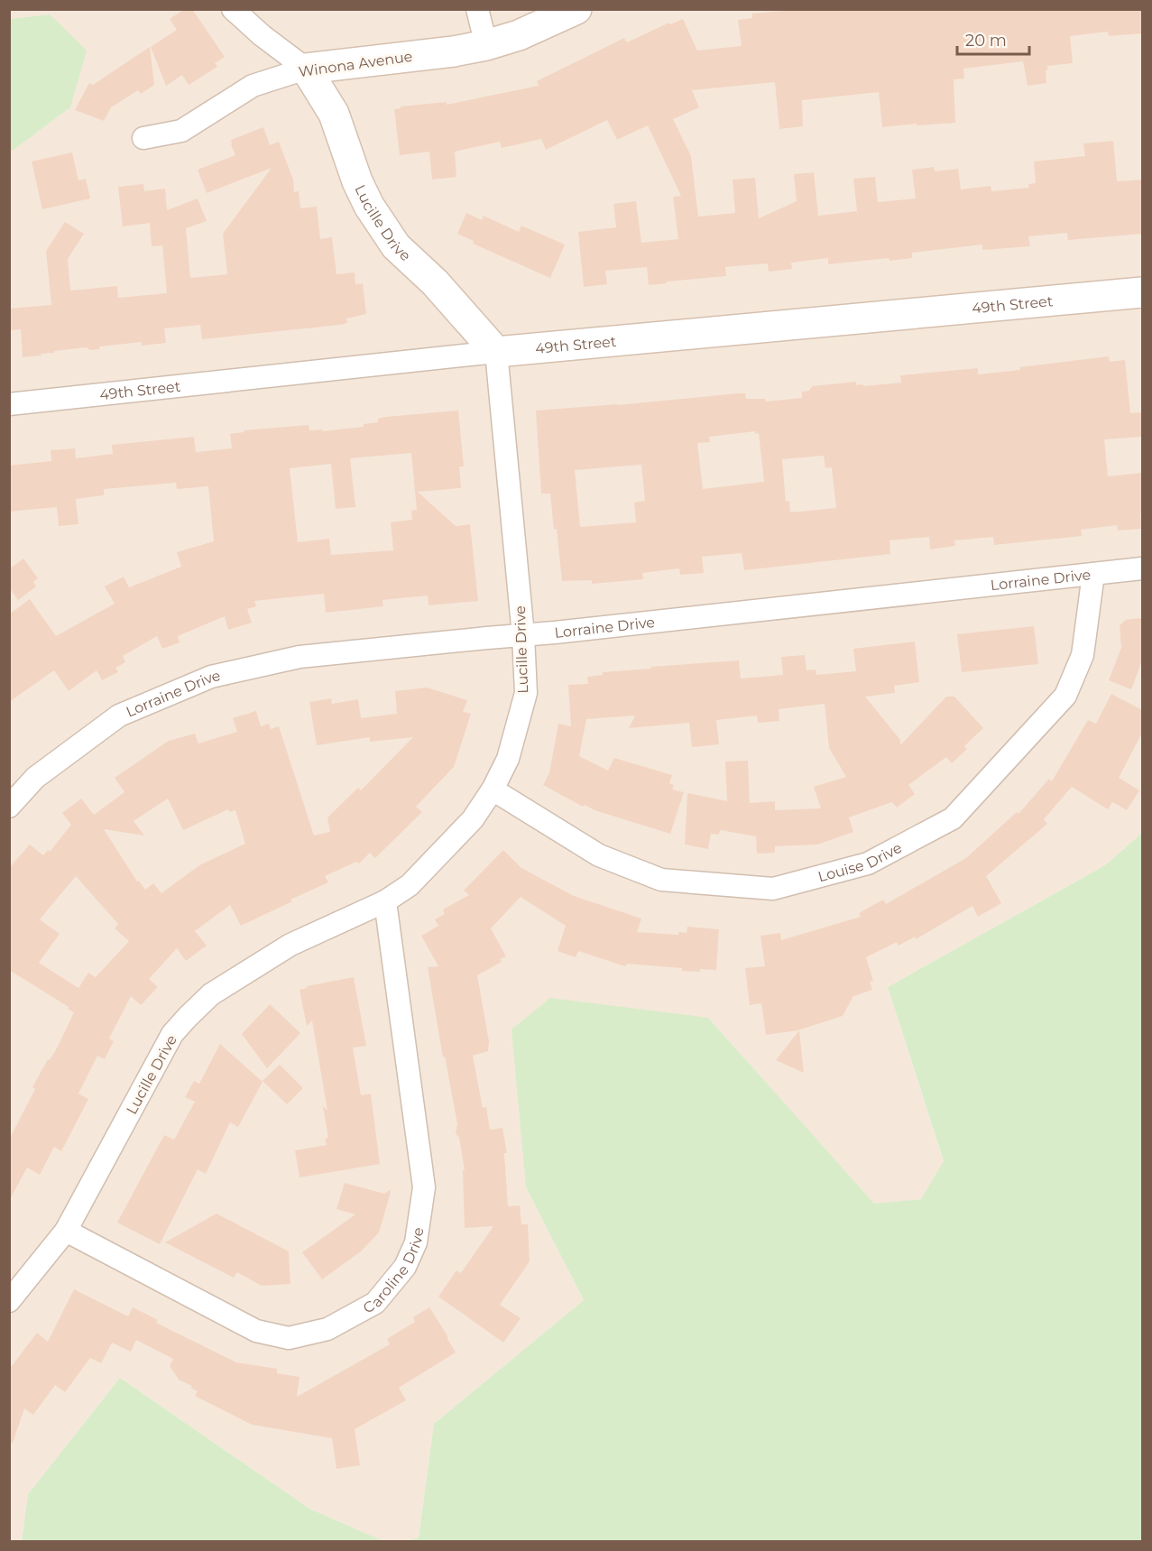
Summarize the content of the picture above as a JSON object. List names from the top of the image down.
{
  "streets": {
    "street": [
      "Winona Avenue",
      "Lucille Drive",
      "49th Street",
      "Lorraine Drive",
      "Louise Drive",
      "Caroline Drive"
    ]
  },
  "crossings": [
    ["Winona Avenue", "Lucille Drive"],
    ["Lucille Drive", "49th Street"],
    ["Lucille Drive", "Lorraine Drive"],
    ["Lucille Drive", "Louise Drive"],
    ["Lucille Drive", "Caroline Drive"],
    ["Lorraine Drive", "Louise Drive"]
  ],
  "scale_bar": "20 m"
}
